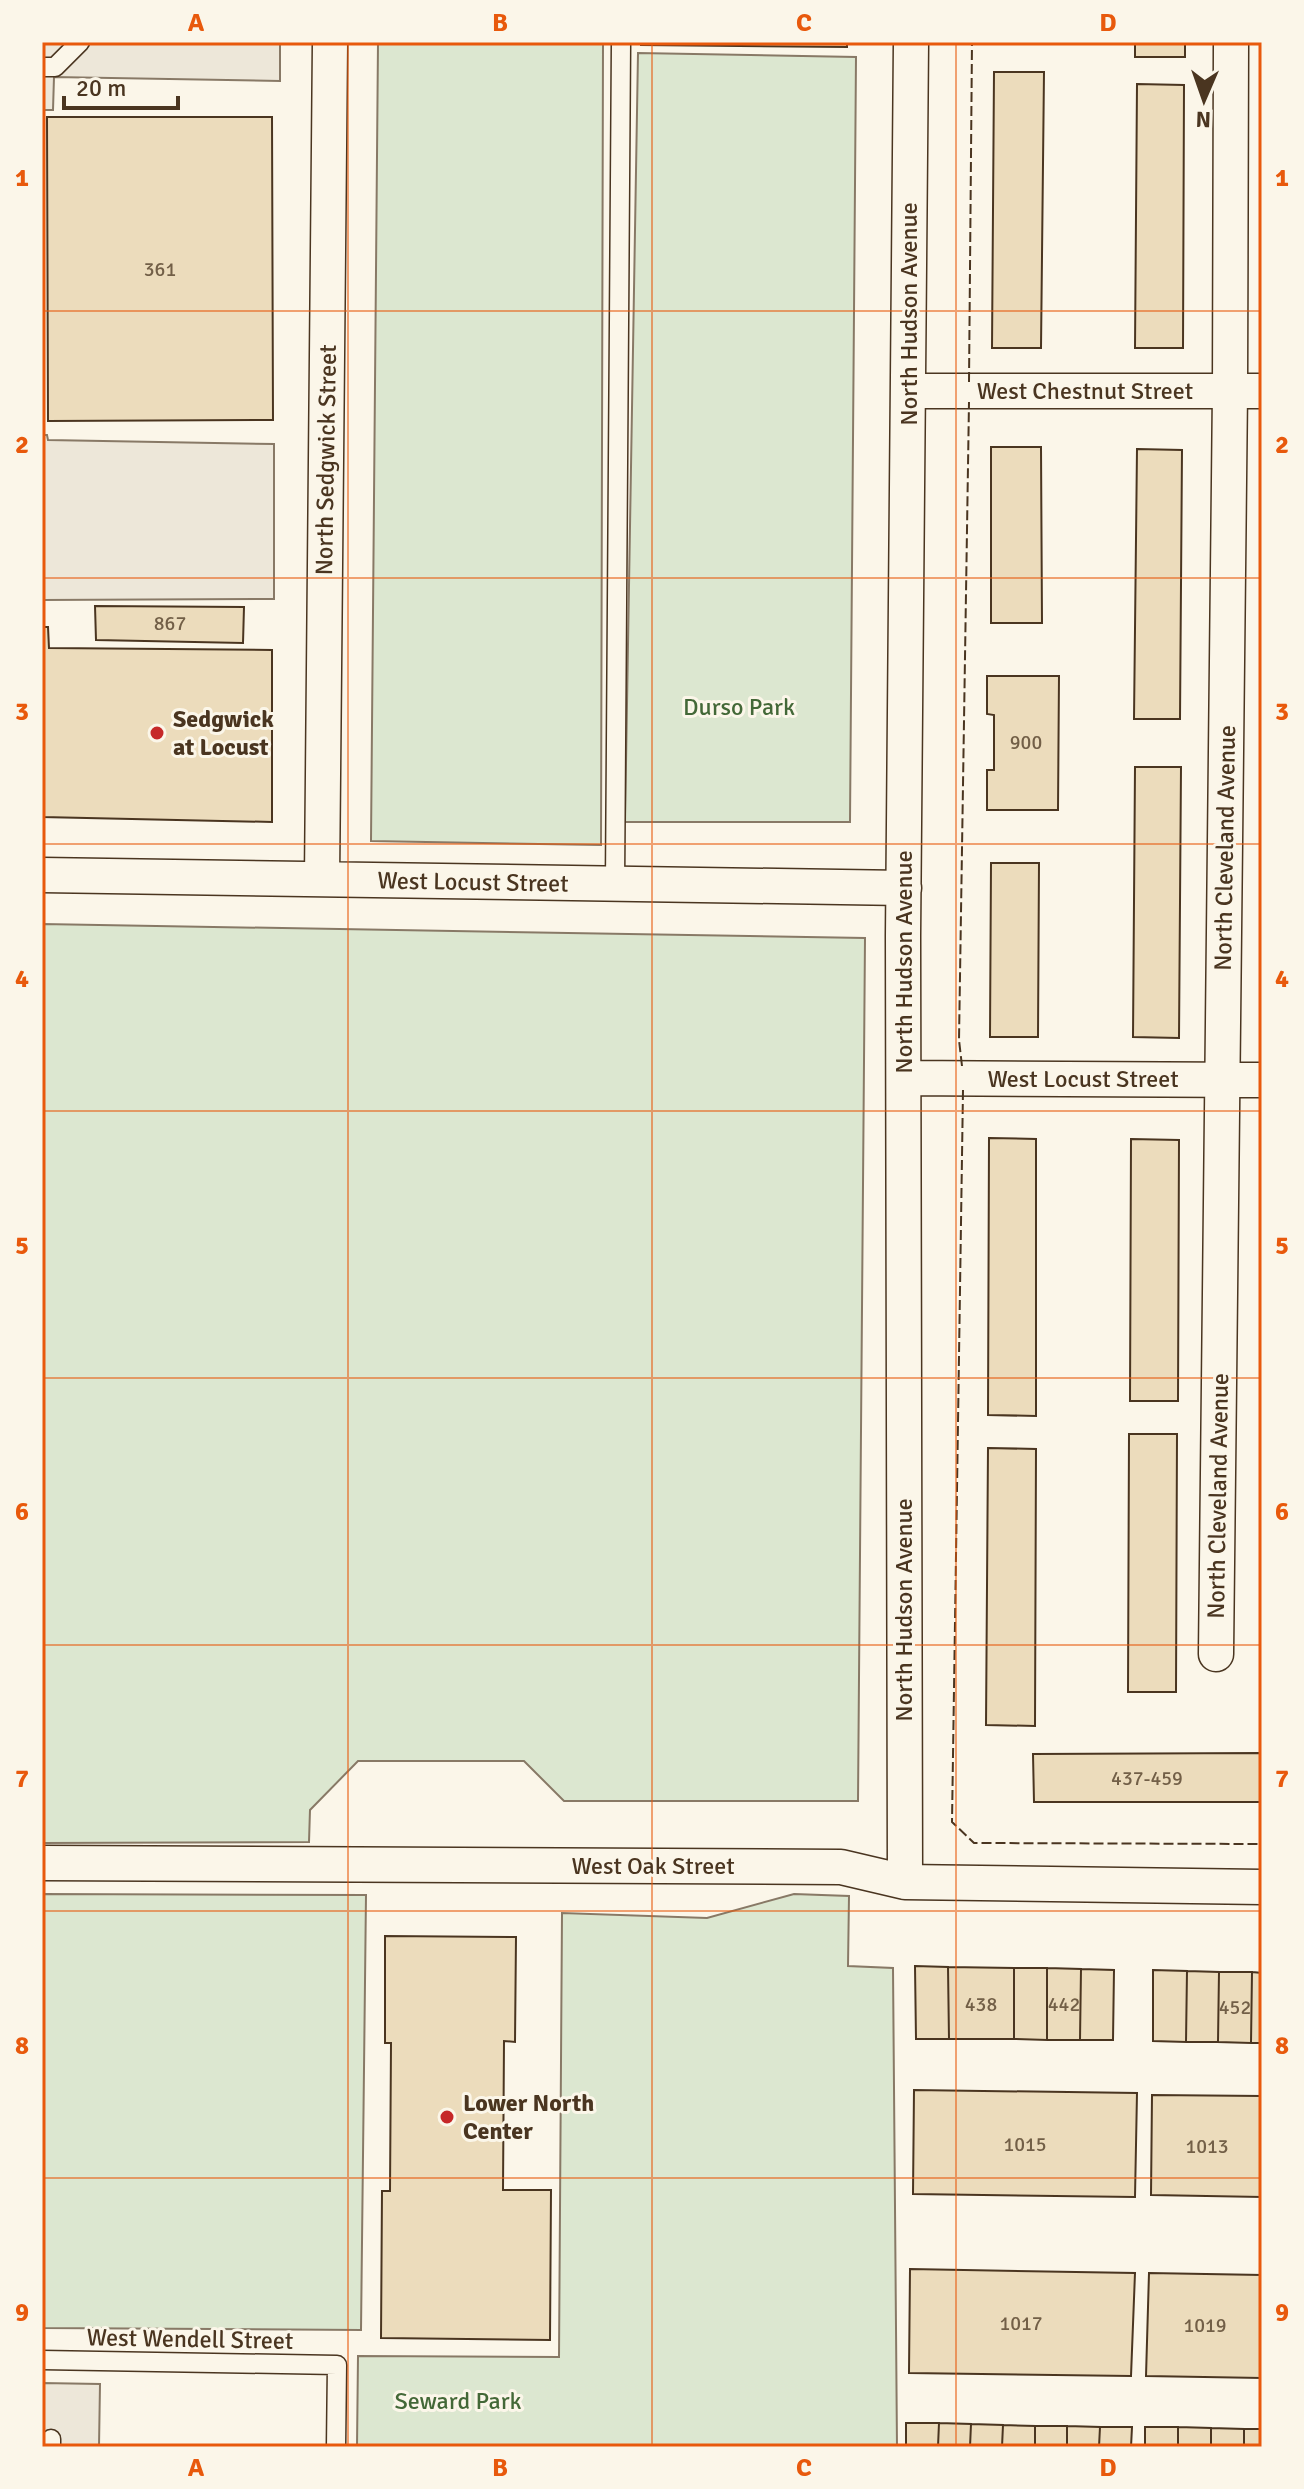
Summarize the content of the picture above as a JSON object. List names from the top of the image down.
{
  "streets": {
    "street": [
      "North Hudson Avenue",
      "West Chestnut Street",
      "North Sedgwick Street",
      "North Cleveland Avenue",
      "West Locust Street",
      "West Oak Street"
    ],
    "lane": ["West Wendell Street"]
  },
  "crossings": [
    ["North Hudson Avenue", "West Chestnut Street"],
    ["North Hudson Avenue", "West Locust Street"],
    ["North Hudson Avenue", "West Oak Street"],
    ["West Chestnut Street", "North Cleveland Avenue"],
    ["North Sedgwick Street", "West Locust Street"],
    ["North Cleveland Avenue", "West Locust Street"]
  ],
  "parks": ["Durso Park", "Seward Park"],
  "places": ["Sedgwick at Locust", "Lower North Center"],
  "house_numbers": [
    "361",
    "867",
    "900",
    "437-459",
    "438",
    "442",
    "452",
    "1015",
    "1013",
    "1017",
    "1019"
  ],
  "scale_bar": "20 m",
  "north": "bottom",
  "grid": {
    "columns": [
      "A",
      "B",
      "C",
      "D"
    ],
    "rows": [
      "1",
      "2",
      "3",
      "4",
      "5",
      "6",
      "7",
      "8",
      "9"
    ]
  }
}
